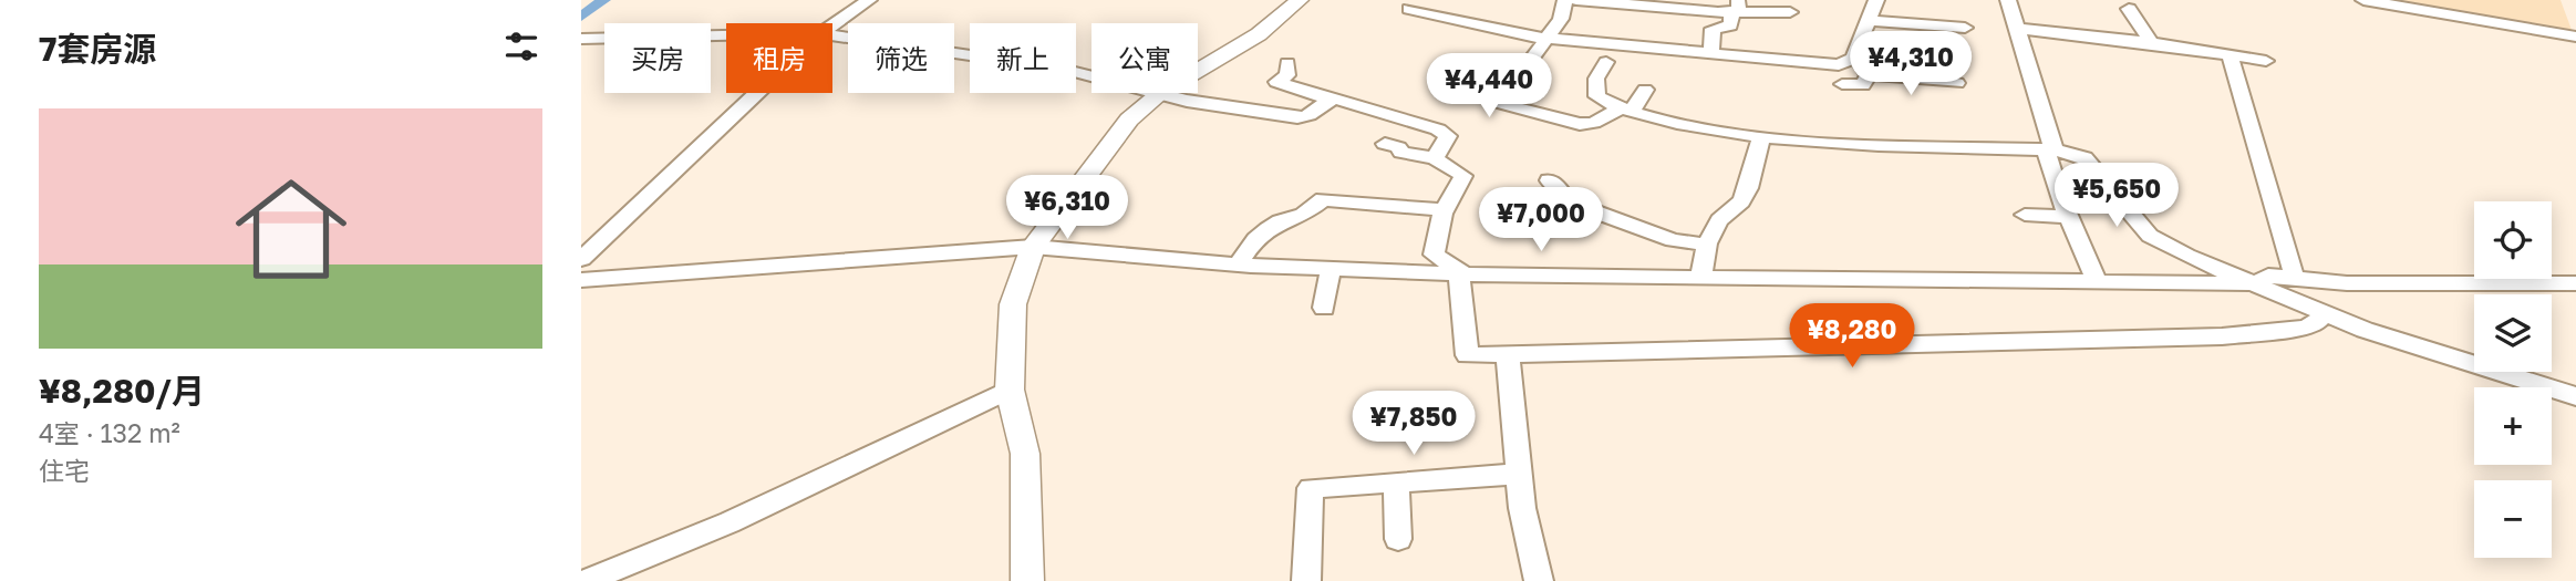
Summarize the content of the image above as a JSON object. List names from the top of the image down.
{
  "page": {
    "heading": "7套房源",
    "chip": [
      "买房",
      "租房",
      "筛选",
      "新上",
      "公寓"
    ],
    "price": [
      "¥4,310",
      "¥4,440",
      "¥5,650",
      "¥6,310",
      "¥7,000",
      "¥8,280",
      "¥7,850"
    ],
    "list": [
      {
        "name": "¥8,280/月",
        "note": "4室 · 132 m² · 住宅"
      }
    ],
    "map_buttons": ["+", "−"]
  }
}
